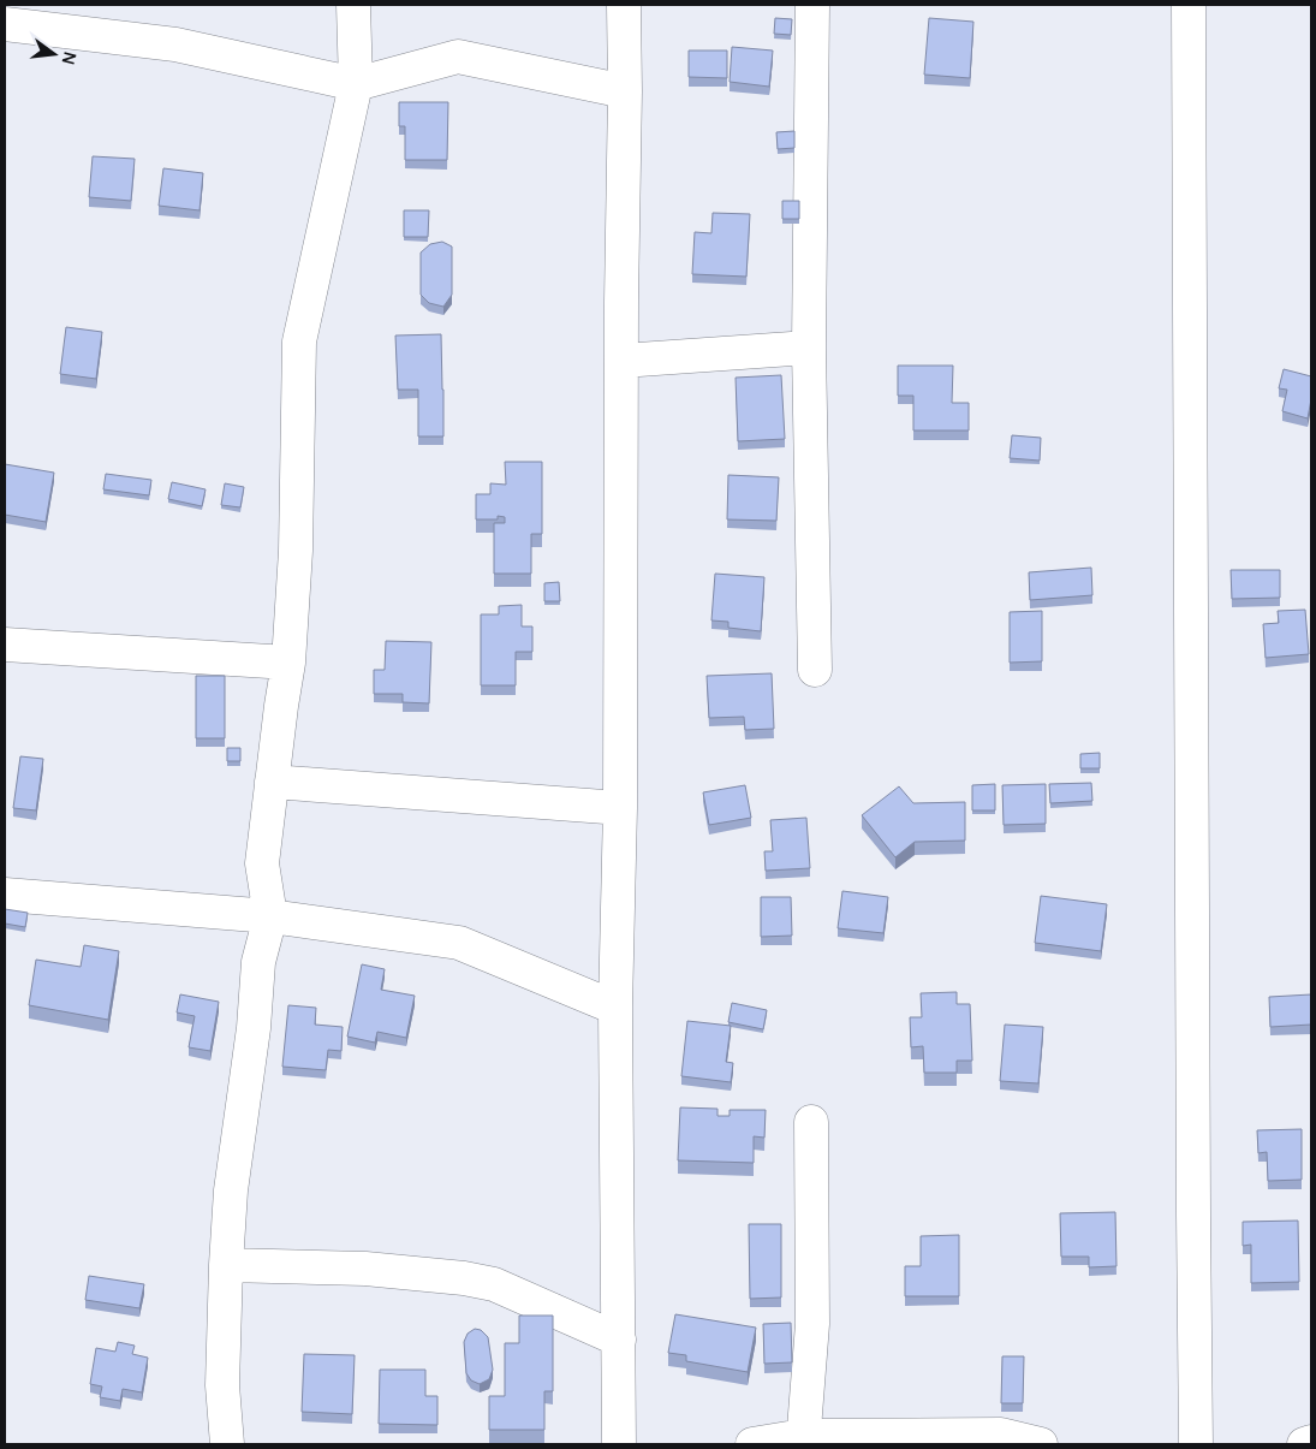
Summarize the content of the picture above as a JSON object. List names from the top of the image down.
{
  "north": "right"
}
